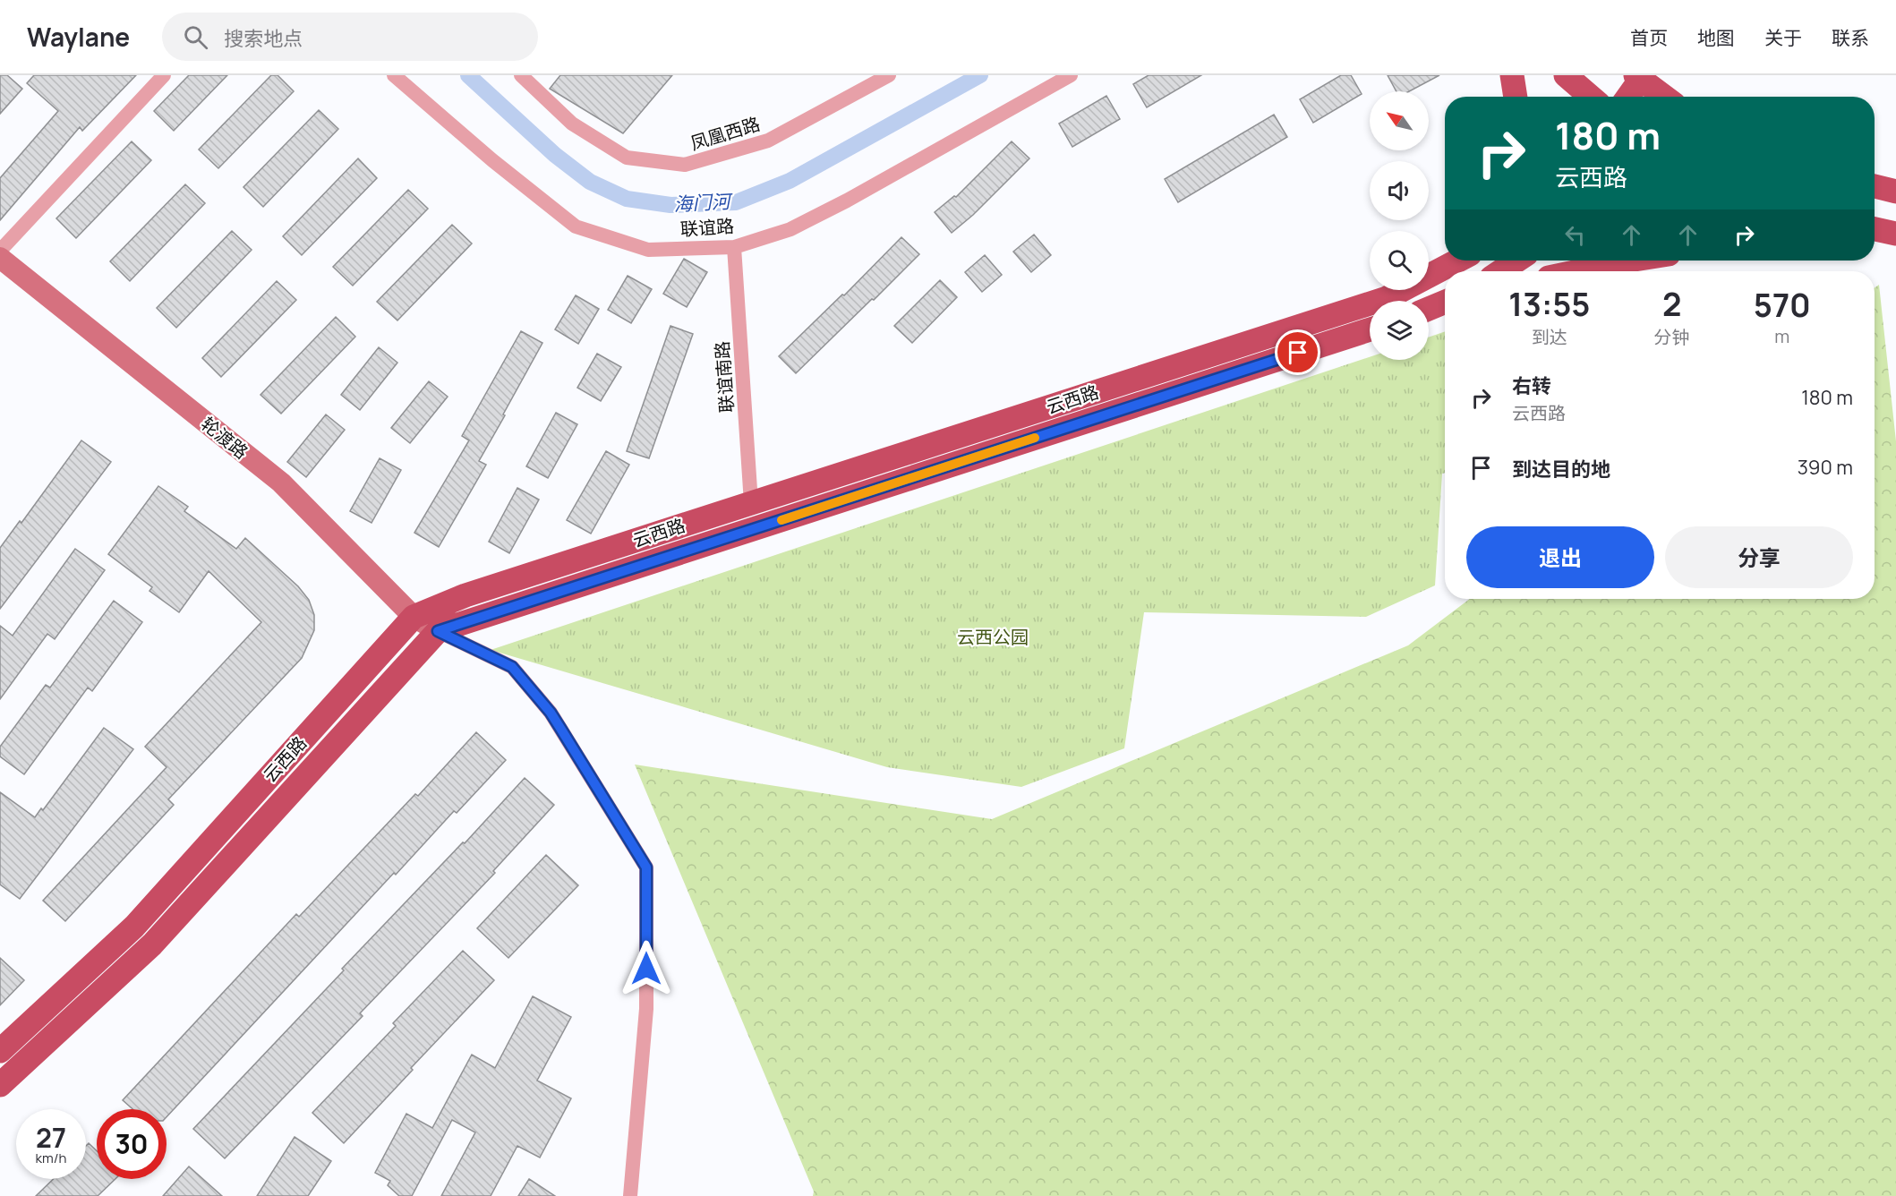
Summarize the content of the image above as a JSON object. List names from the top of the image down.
{
  "streets": {
    "main road": ["云西路", "轮渡路"],
    "street": ["凤凰西路", "联谊路", "联谊南路"]
  },
  "crossings": [
    ["联谊路", "联谊南路"],
    ["联谊南路", "云西路"],
    ["云西路", "轮渡路"]
  ],
  "water": ["海门河"],
  "parks": ["云西公园"],
  "north": "top left",
  "page": {
    "header": "Waylane",
    "search": "搜索地点",
    "nav": [
      "首页",
      "地图",
      "关于",
      "联系"
    ],
    "turn": ["180 m", "云西路"],
    "eta": [
      "13:55",
      "到达",
      "2",
      "分钟",
      "570",
      "m"
    ],
    "list": [
      {
        "name": "右转",
        "note": "云西路",
        "value": "180 m"
      },
      {
        "name": "到达目的地",
        "value": "390 m"
      }
    ],
    "buttons": ["退出", "分享"],
    "speed": "27 km/h",
    "limit": "30"
  }
}
